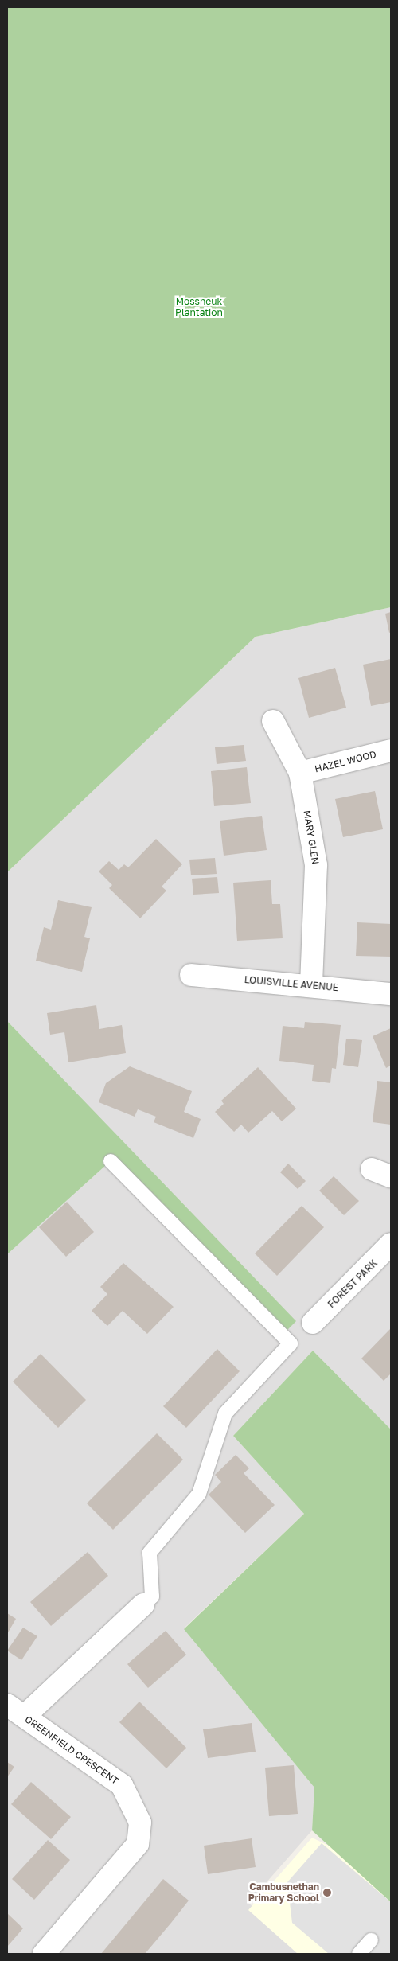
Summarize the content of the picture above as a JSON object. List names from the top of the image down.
{
  "streets": {
    "street": [
      "HAZEL WOOD",
      "MARY GLEN",
      "LOUISVILLE AVENUE",
      "FOREST PARK",
      "GREENFIELD CRESCENT"
    ]
  },
  "crossings": [
    ["HAZEL WOOD", "MARY GLEN"],
    ["MARY GLEN", "LOUISVILLE AVENUE"]
  ],
  "parks": ["Mossneuk Plantation"],
  "places": ["Cambusnethan Primary School"]
}
